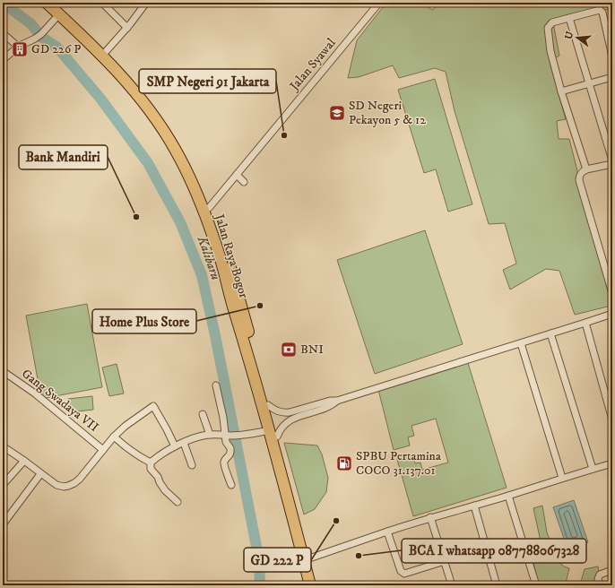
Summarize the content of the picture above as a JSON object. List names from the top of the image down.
{
  "streets": {
    "highway": ["Jalan Raya Bogor"],
    "street": ["Jalan Syawal", "Gang Swadaya VII"]
  },
  "crossings": [
    ["Jalan Syawal", "Jalan Raya Bogor"]
  ],
  "water": ["Kalibaru"],
  "places": {
    "building": ["GD 226 P"],
    "school or university": ["SD Negeri Pekayon 5 & 12"],
    "other": [
      "SMP Negeri 91 Jakarta",
      "Bank Mandiri",
      "Home Plus Store",
      "GD 222 P",
      "BCA I whatsapp 087788067328"
    ],
    "bank": ["BNI"],
    "fuel station": ["SPBU Pertamina COCO 31.137.01"]
  },
  "north": "left"
}
